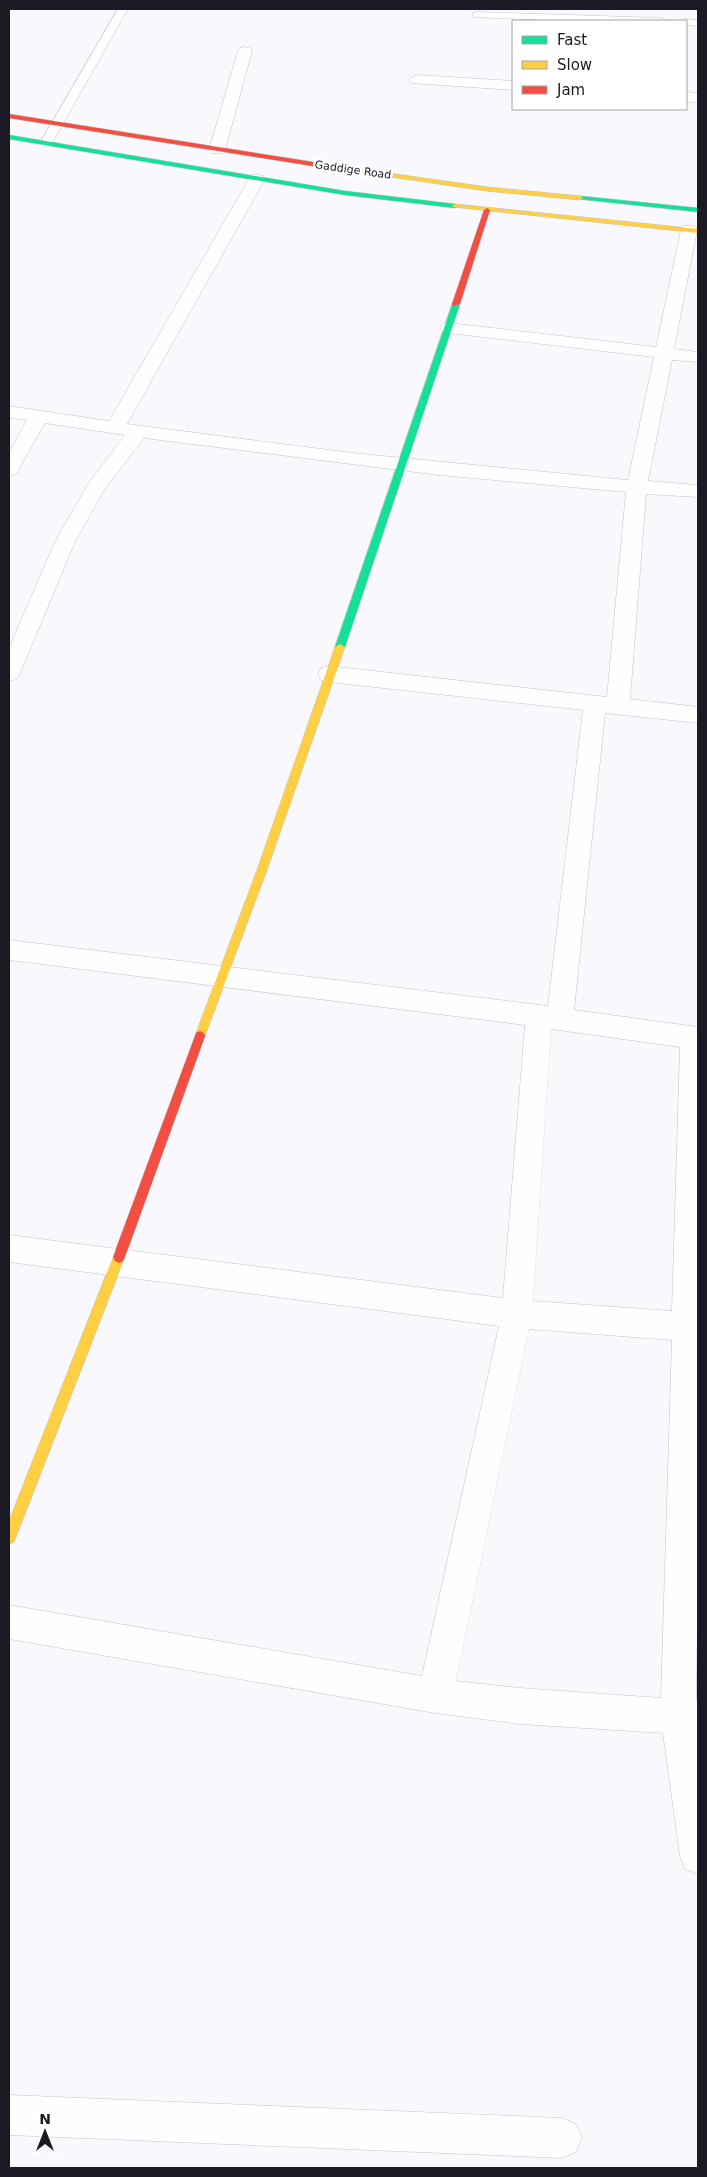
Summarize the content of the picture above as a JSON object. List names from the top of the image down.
{
  "streets": {
    "main road": ["Gaddige Road"]
  },
  "legend": ["Fast", "Slow", "Jam"],
  "north": "top"
}
